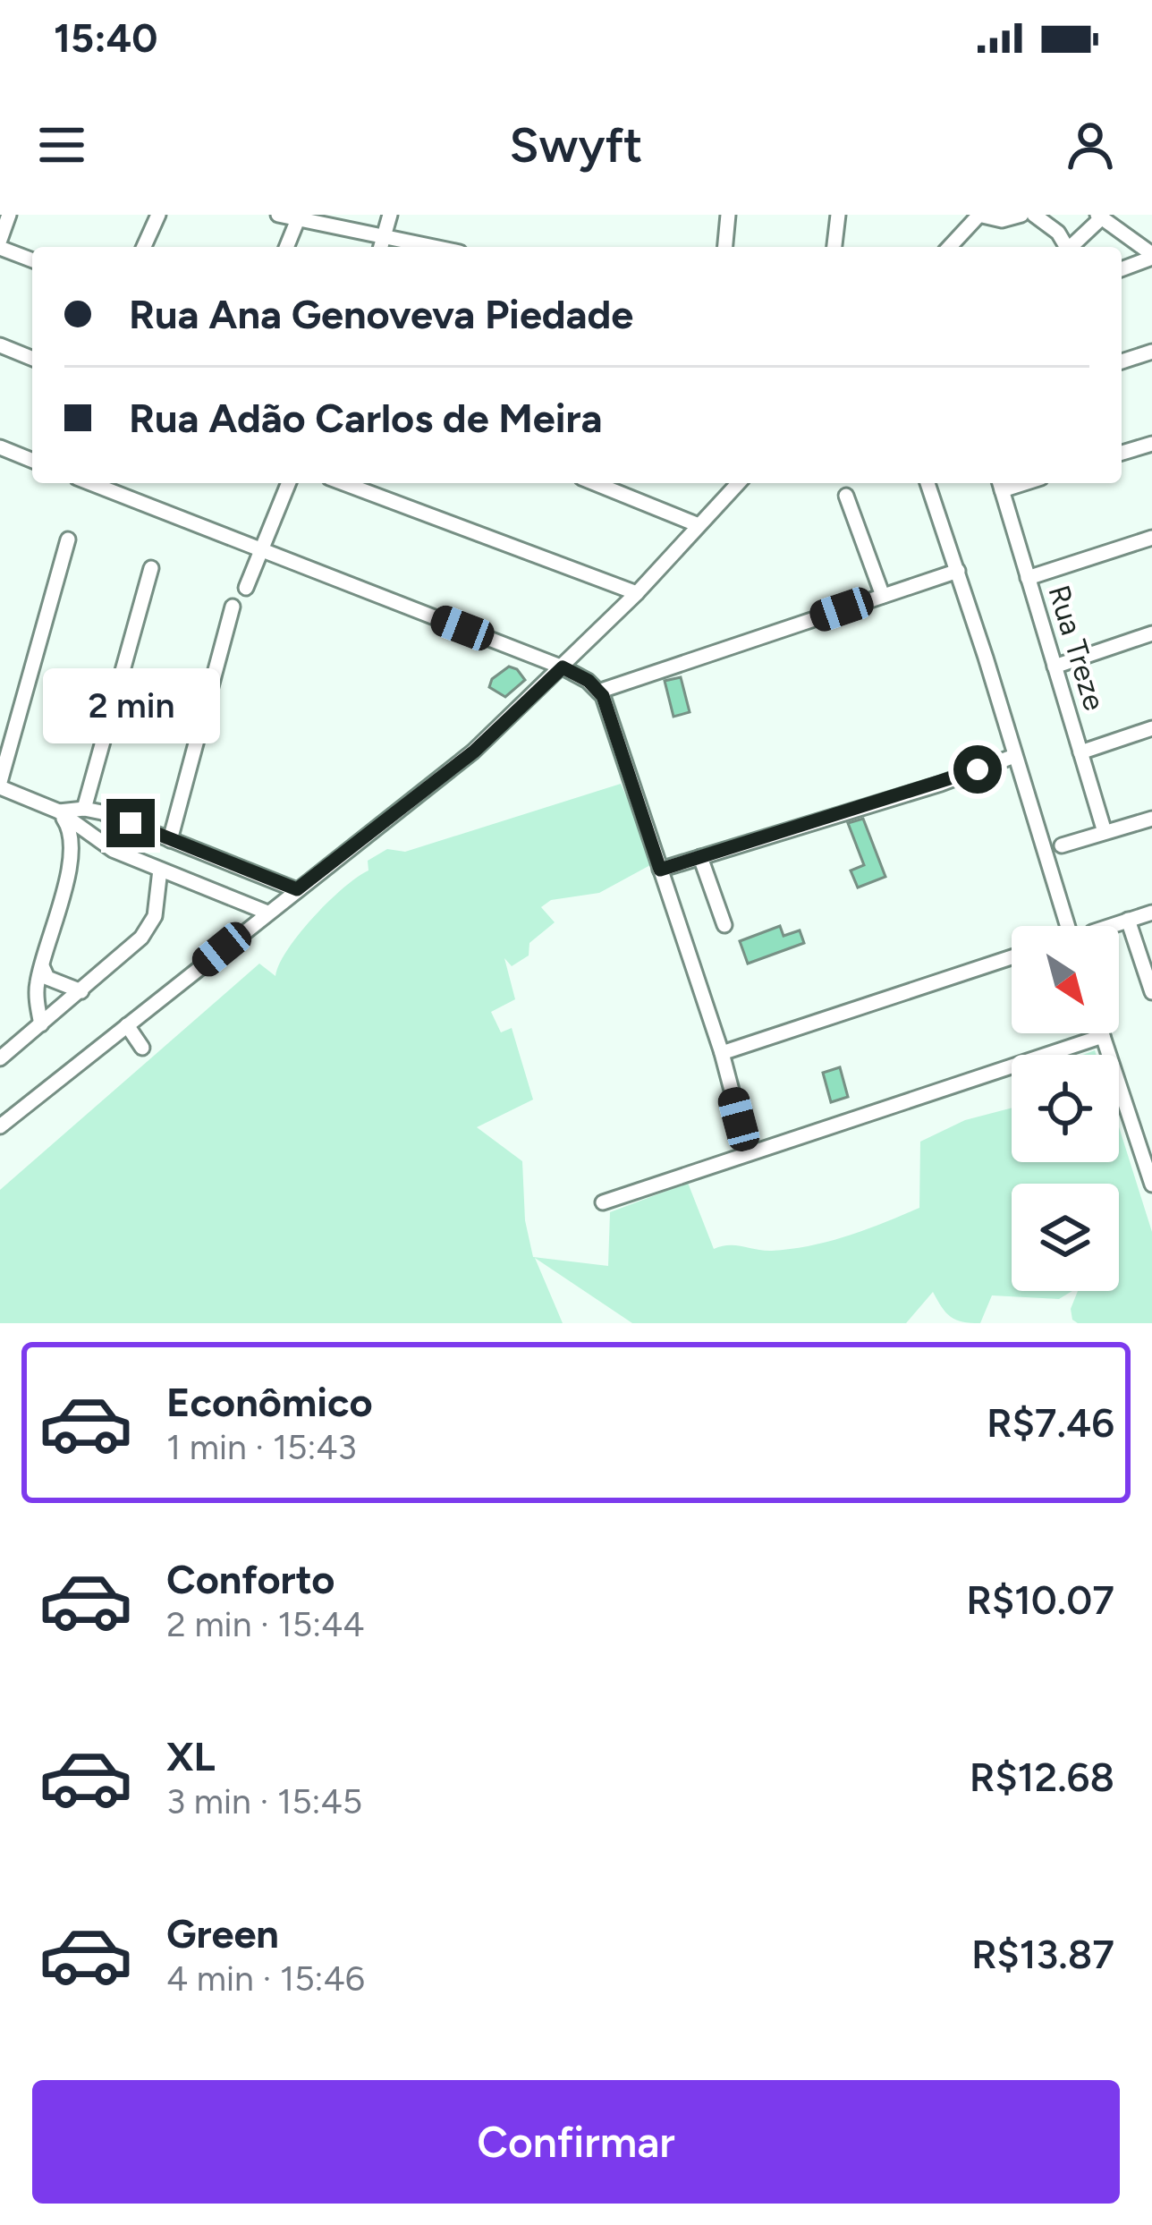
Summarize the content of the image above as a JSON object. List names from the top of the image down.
{
  "streets": {
    "street": ["Rua Treze"]
  },
  "north": "bottom right",
  "page": {
    "status": "15:40",
    "header": "Swyft",
    "banner": ["Rua Ana Genoveva Piedade", "Rua Adão Carlos de Meira"],
    "bubble": "2 min",
    "list": [
      {
        "name": "Econômico",
        "note": "1 min · 15:43",
        "value": "R$7.46"
      },
      {
        "name": "Conforto",
        "note": "2 min · 15:44",
        "value": "R$10.07"
      },
      {
        "name": "XL",
        "note": "3 min · 15:45",
        "value": "R$12.68"
      },
      {
        "name": "Green",
        "note": "4 min · 15:46",
        "value": "R$13.87"
      }
    ],
    "buttons": "Confirmar"
  }
}
